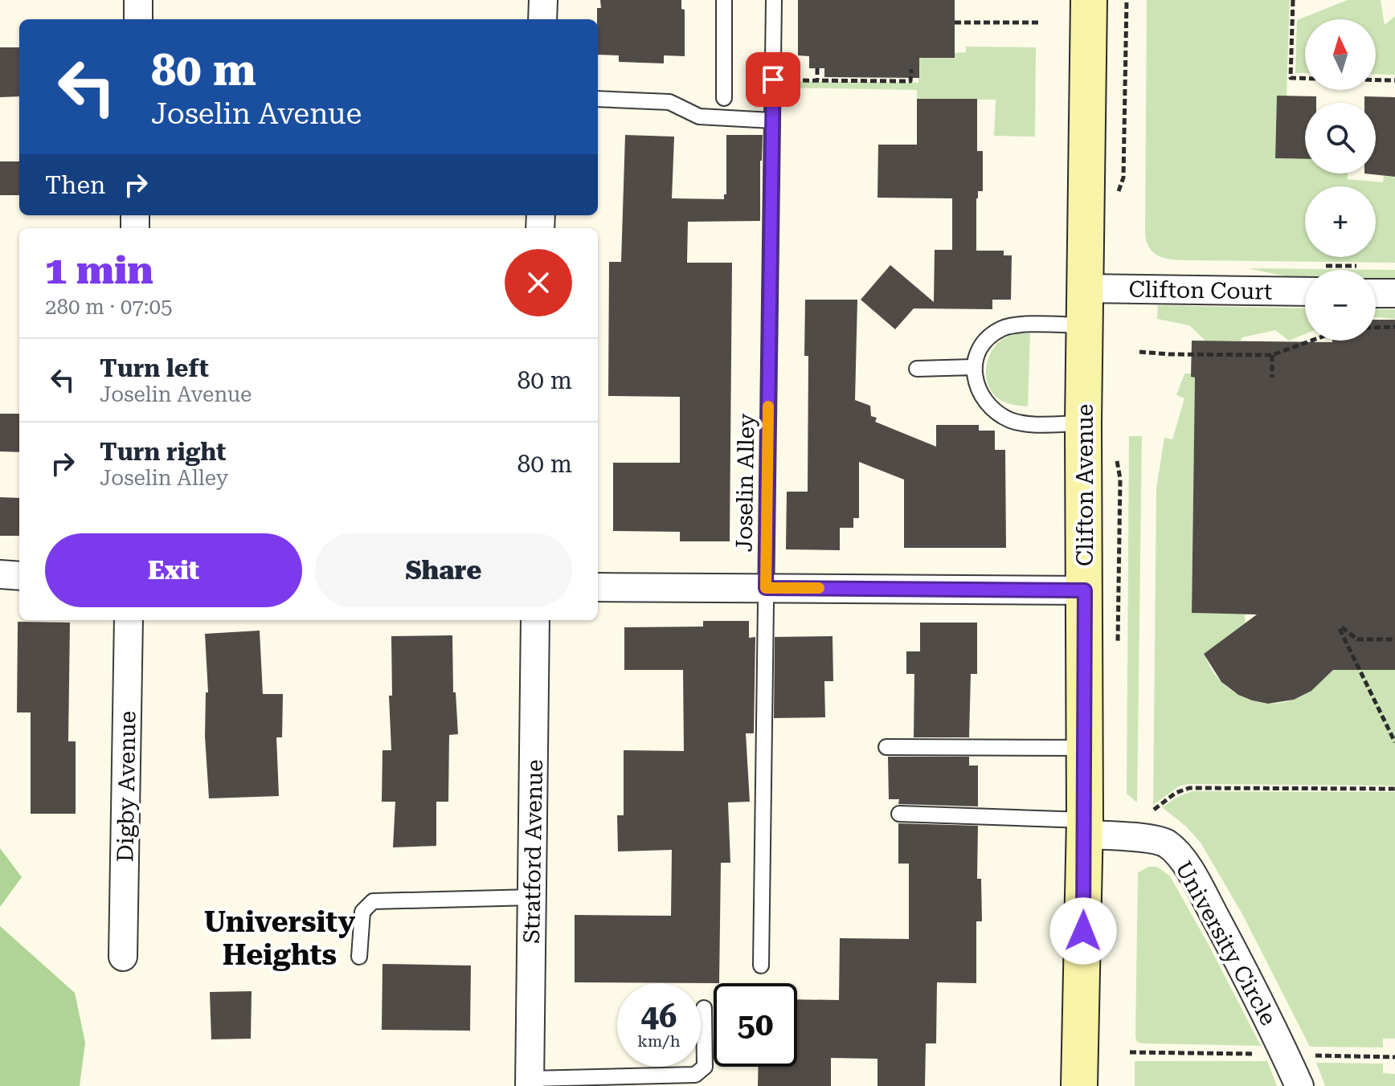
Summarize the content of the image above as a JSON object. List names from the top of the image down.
{
  "streets": {
    "main road": ["Clifton Avenue"],
    "street": [
      "Clifton Court",
      "Digby Avenue",
      "Stratford Avenue",
      "University Circle"
    ],
    "lane": ["Joselin Alley"]
  },
  "crossings": [
    ["Clifton Court", "Clifton Avenue"],
    ["Clifton Avenue", "University Circle"]
  ],
  "districts": ["University Heights"],
  "north": "top",
  "page": {
    "map_buttons": ["+", "−"],
    "turn": ["80 m", "Joselin Avenue"],
    "then": "Then",
    "heading": ["1 min", "280 m · 07:05"],
    "list": [
      {
        "name": "Turn left",
        "note": "Joselin Avenue",
        "value": "80 m"
      },
      {
        "name": "Turn right",
        "note": "Joselin Alley",
        "value": "80 m"
      }
    ],
    "buttons": ["Exit", "Share"],
    "speed": "46 km/h",
    "limit": "50"
  }
}
